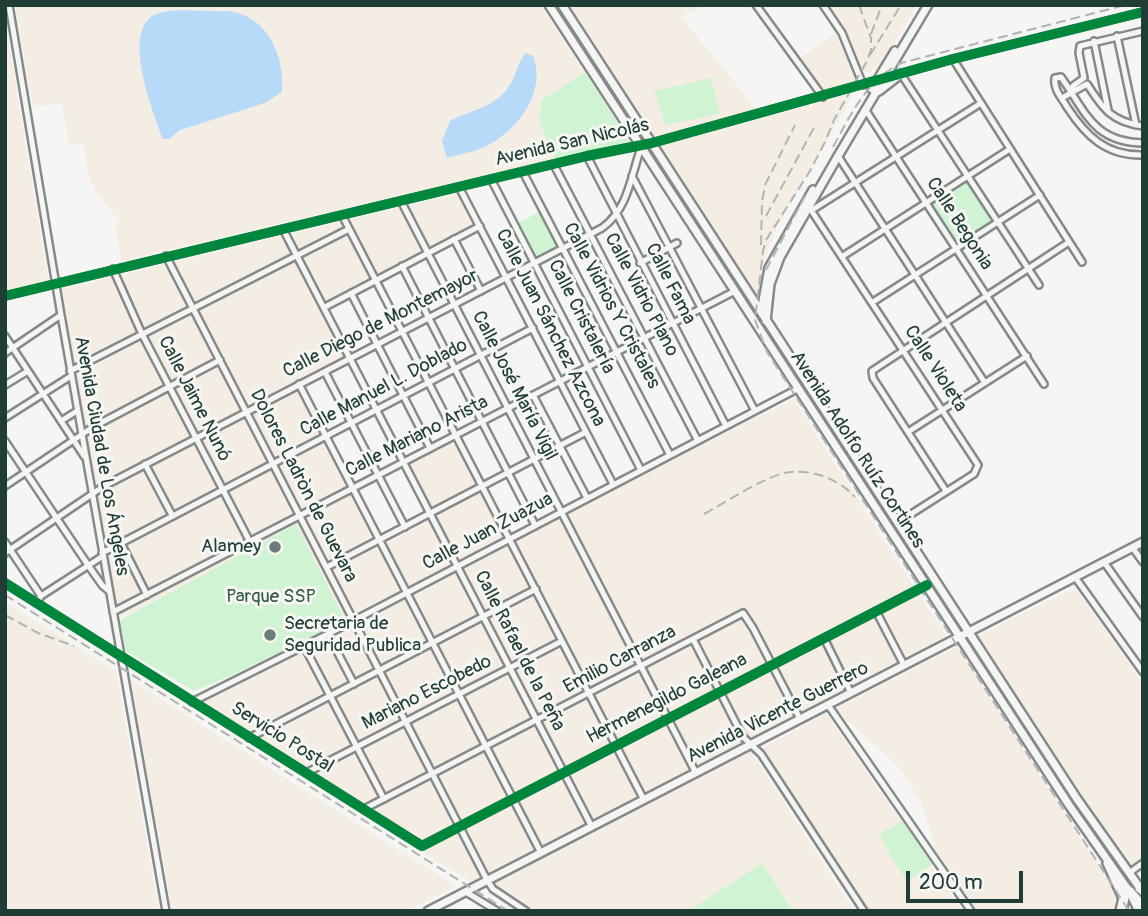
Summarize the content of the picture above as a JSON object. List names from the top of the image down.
{
  "streets": {
    "main road": ["Avenida Adolfo Ruíz Cortines", "Avenida Vicente Guerrero"],
    "street": [
      "Avenida San Nicolás",
      "Calle Begonia",
      "Calle Fama",
      "Calle Vidrio Plano",
      "Calle Vidrios Y Cristales",
      "Calle Cristalería",
      "Calle Diego de Montemayor",
      "Calle Juan Sánchez Azcona",
      "Calle Violeta",
      "Calle José María Vigil",
      "Calle Manuel L. Doblado",
      "Calle Jaime Nunó",
      "Calle Mariano Arista",
      "Avenida Ciudad de Los Ángeles",
      "Dolores Ladròn de Guevara",
      "Calle Juan Zuazua",
      "Calle Rafael de la Peña",
      "Emilio Carranza",
      "Mariano Escobedo",
      "Hermenegildo Galeana",
      "Servicio Postal"
    ]
  },
  "crossings": [
    ["Avenida San Nicolás", "Calle Fama"],
    ["Avenida San Nicolás", "Calle Vidrio Plano"],
    ["Avenida San Nicolás", "Calle Vidrios Y Cristales"],
    ["Avenida San Nicolás", "Calle Cristalería"],
    ["Avenida San Nicolás", "Calle Juan Sánchez Azcona"],
    ["Avenida San Nicolás", "Calle José María Vigil"],
    ["Avenida San Nicolás", "Calle Jaime Nunó"],
    ["Avenida San Nicolás", "Avenida Adolfo Ruíz Cortines"],
    ["Avenida San Nicolás", "Avenida Ciudad de Los Ángeles"],
    ["Avenida San Nicolás", "Dolores Ladròn de Guevara"],
    ["Avenida San Nicolás", "Calle Rafael de la Peña"],
    ["Calle Fama", "Calle Diego de Montemayor"],
    ["Calle Fama", "Calle Mariano Arista"],
    ["Calle Fama", "Calle Juan Zuazua"],
    ["Calle Vidrio Plano", "Calle Diego de Montemayor"],
    ["Calle Vidrio Plano", "Calle Mariano Arista"],
    ["Calle Vidrio Plano", "Calle Juan Zuazua"],
    ["Calle Vidrios Y Cristales", "Calle Diego de Montemayor"],
    ["Calle Vidrios Y Cristales", "Calle Mariano Arista"],
    ["Calle Vidrios Y Cristales", "Calle Juan Zuazua"],
    ["Calle Cristalería", "Calle Diego de Montemayor"],
    ["Calle Cristalería", "Calle Mariano Arista"],
    ["Calle Cristalería", "Calle Juan Zuazua"],
    ["Calle Diego de Montemayor", "Calle Juan Sánchez Azcona"],
    ["Calle Diego de Montemayor", "Calle José María Vigil"],
    ["Calle Diego de Montemayor", "Calle Jaime Nunó"],
    ["Calle Diego de Montemayor", "Avenida Ciudad de Los Ángeles"],
    ["Calle Diego de Montemayor", "Dolores Ladròn de Guevara"],
    ["Calle Diego de Montemayor", "Calle Rafael de la Peña"],
    ["Calle Juan Sánchez Azcona", "Calle Manuel L. Doblado"],
    ["Calle Juan Sánchez Azcona", "Calle Mariano Arista"],
    ["Calle Juan Sánchez Azcona", "Calle Juan Zuazua"],
    ["Calle Violeta", "Avenida Adolfo Ruíz Cortines"],
    ["Calle José María Vigil", "Calle Manuel L. Doblado"],
    ["Calle José María Vigil", "Calle Mariano Arista"],
    ["Calle José María Vigil", "Calle Juan Zuazua"],
    ["Calle José María Vigil", "Emilio Carranza"],
    ["Calle José María Vigil", "Hermenegildo Galeana"],
    ["Calle José María Vigil", "Avenida Vicente Guerrero"],
    ["Calle Manuel L. Doblado", "Calle Jaime Nunó"],
    ["Calle Manuel L. Doblado", "Avenida Ciudad de Los Ángeles"],
    ["Calle Manuel L. Doblado", "Dolores Ladròn de Guevara"],
    ["Calle Manuel L. Doblado", "Calle Rafael de la Peña"],
    ["Calle Jaime Nunó", "Calle Mariano Arista"],
    ["Calle Mariano Arista", "Avenida Adolfo Ruíz Cortines"],
    ["Calle Mariano Arista", "Avenida Ciudad de Los Ángeles"],
    ["Calle Mariano Arista", "Dolores Ladròn de Guevara"],
    ["Calle Mariano Arista", "Calle Rafael de la Peña"],
    ["Avenida Adolfo Ruíz Cortines", "Calle Juan Zuazua"],
    ["Avenida Adolfo Ruíz Cortines", "Hermenegildo Galeana"],
    ["Avenida Adolfo Ruíz Cortines", "Avenida Vicente Guerrero"],
    ["Avenida Ciudad de Los Ángeles", "Servicio Postal"],
    ["Dolores Ladròn de Guevara", "Calle Juan Zuazua"],
    ["Dolores Ladròn de Guevara", "Emilio Carranza"],
    ["Dolores Ladròn de Guevara", "Mariano Escobedo"],
    ["Dolores Ladròn de Guevara", "Hermenegildo Galeana"],
    ["Dolores Ladròn de Guevara", "Avenida Vicente Guerrero"],
    ["Calle Juan Zuazua", "Calle Rafael de la Peña"],
    ["Calle Juan Zuazua", "Servicio Postal"],
    ["Calle Rafael de la Peña", "Emilio Carranza"],
    ["Calle Rafael de la Peña", "Mariano Escobedo"],
    ["Calle Rafael de la Peña", "Hermenegildo Galeana"],
    ["Calle Rafael de la Peña", "Avenida Vicente Guerrero"],
    ["Emilio Carranza", "Hermenegildo Galeana"],
    ["Emilio Carranza", "Servicio Postal"],
    ["Mariano Escobedo", "Servicio Postal"],
    ["Hermenegildo Galeana", "Servicio Postal"]
  ],
  "parks": ["Parque SSP"],
  "places": ["Alamey", "Secretaria de Seguridad Publica"],
  "scale_bar": "200 m"
}
